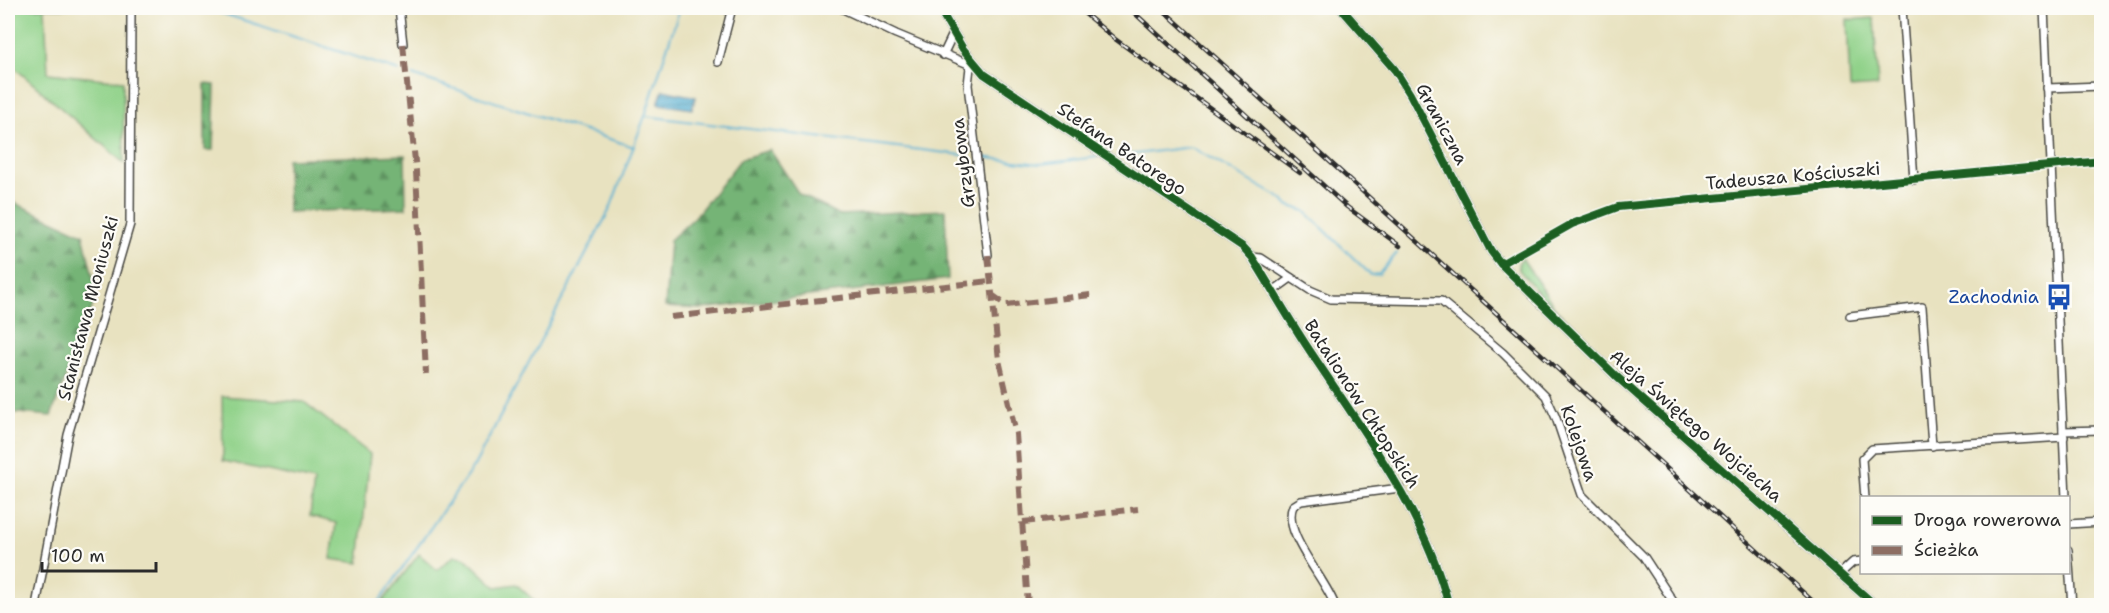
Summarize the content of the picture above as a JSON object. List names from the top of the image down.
{
  "streets": {
    "street": [
      "Graniczna",
      "Stefana Batorego",
      "Grzybowa",
      "Tadeusza Kościuszki",
      "Stanisława Moniuszki",
      "Batalionów Chłopskich",
      "Aleja Świętego Wojciecha",
      "Kolejowa"
    ]
  },
  "crossings": [
    ["Graniczna", "Tadeusza Kościuszki"],
    ["Graniczna", "Aleja Świętego Wojciecha"],
    ["Stefana Batorego", "Grzybowa"],
    ["Stefana Batorego", "Batalionów Chłopskich"],
    ["Stefana Batorego", "Kolejowa"],
    ["Tadeusza Kościuszki", "Aleja Świętego Wojciecha"]
  ],
  "places": {
    "bus stop": ["Zachodnia"]
  },
  "legend": ["Droga rowerowa", "Ścieżka"],
  "scale_bar": "100 m"
}
